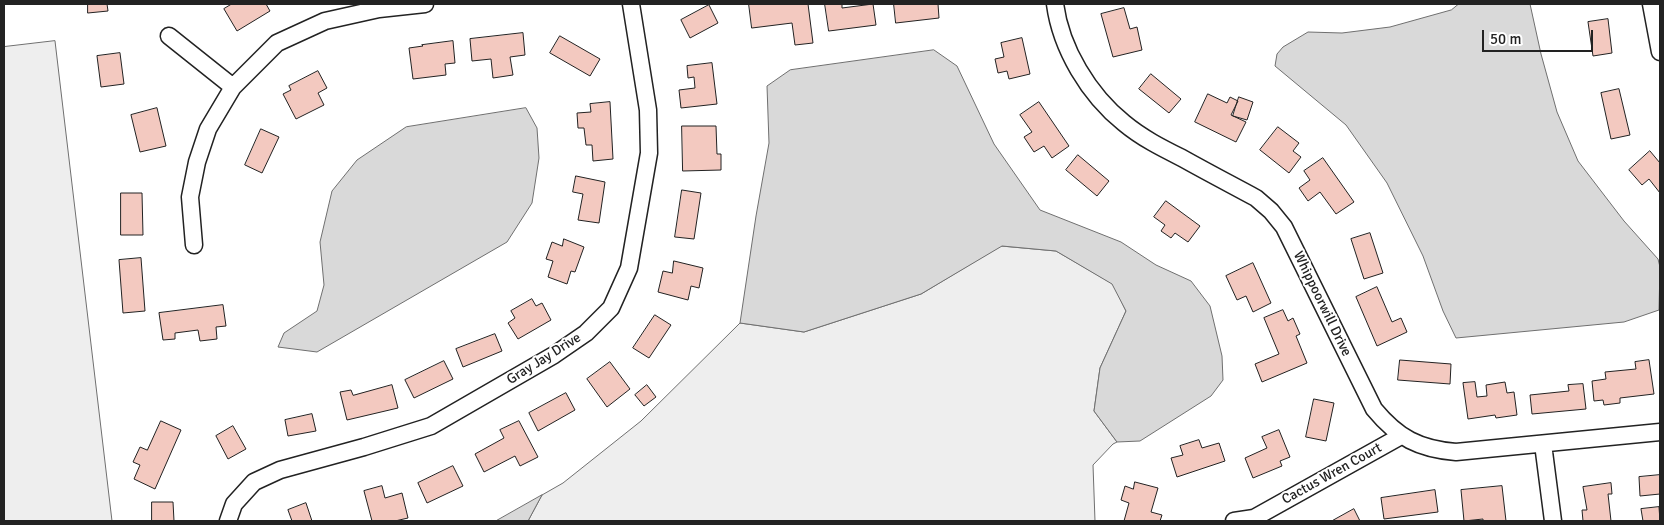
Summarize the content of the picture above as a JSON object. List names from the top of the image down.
{
  "streets": {
    "street": ["Whippoorwill Drive", "Gray Jay Drive", "Cactus Wren Court"]
  },
  "crossings": [
    ["Whippoorwill Drive", "Cactus Wren Court"]
  ],
  "scale_bar": "50 m"
}
